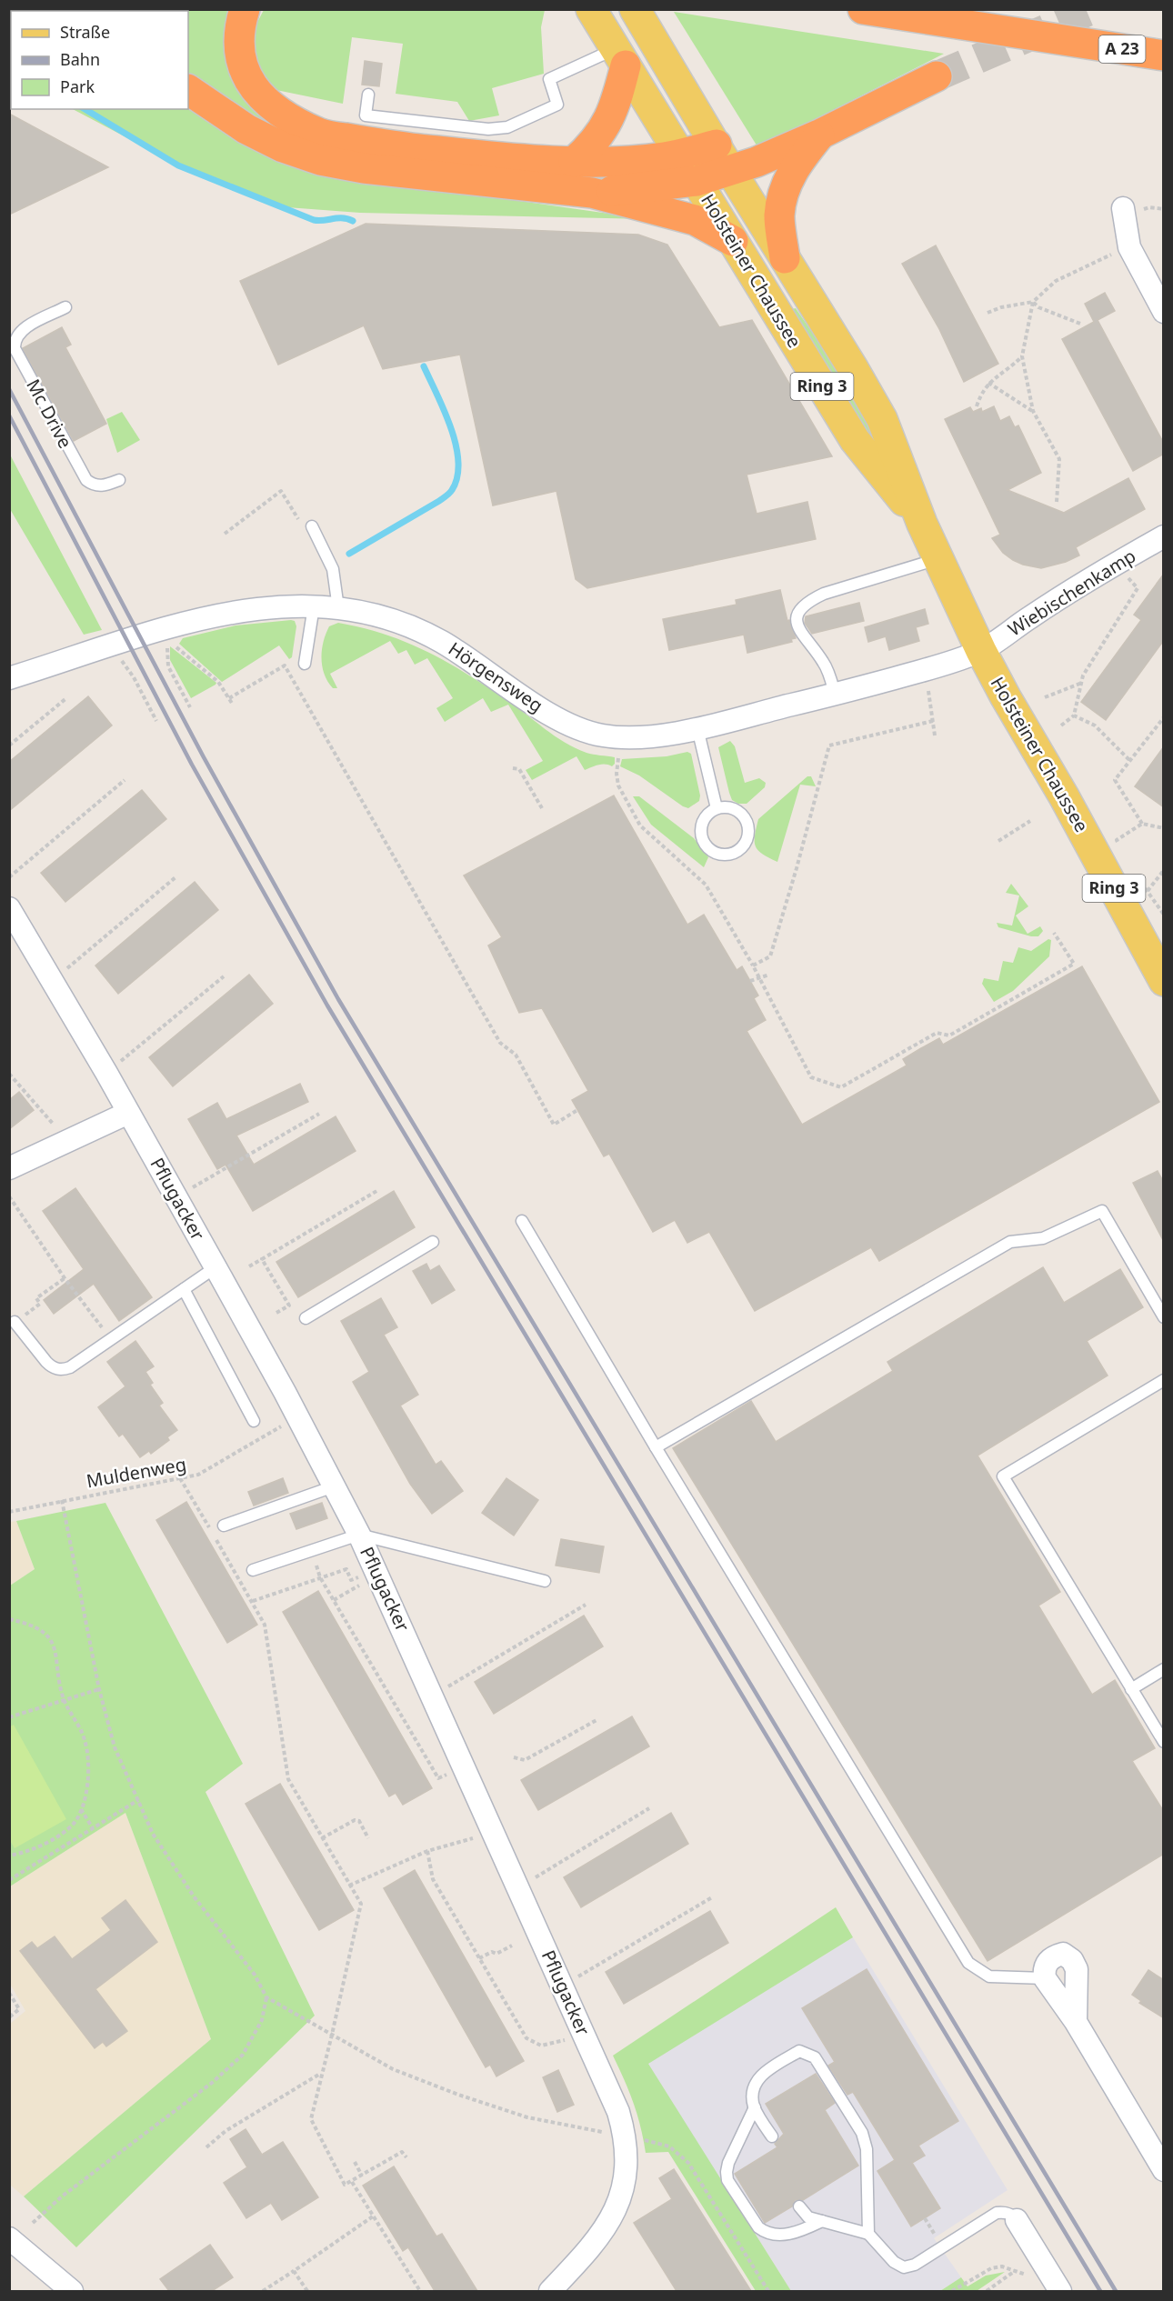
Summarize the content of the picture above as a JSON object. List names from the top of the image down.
{
  "streets": {
    "highway": ["A 23"],
    "main road": ["Holsteiner Chaussee", "Ring 3"],
    "street": ["Wiebischenkamp", "Hörgensweg", "Pflugacker"],
    "lane": ["Mc Drive"],
    "path": ["Muldenweg"]
  },
  "crossings": [
    ["Holsteiner Chaussee", "Wiebischenkamp"],
    ["Holsteiner Chaussee", "Hörgensweg"],
    ["Wiebischenkamp", "Hörgensweg"]
  ],
  "legend": ["Straße", "Bahn", "Park"]
}
